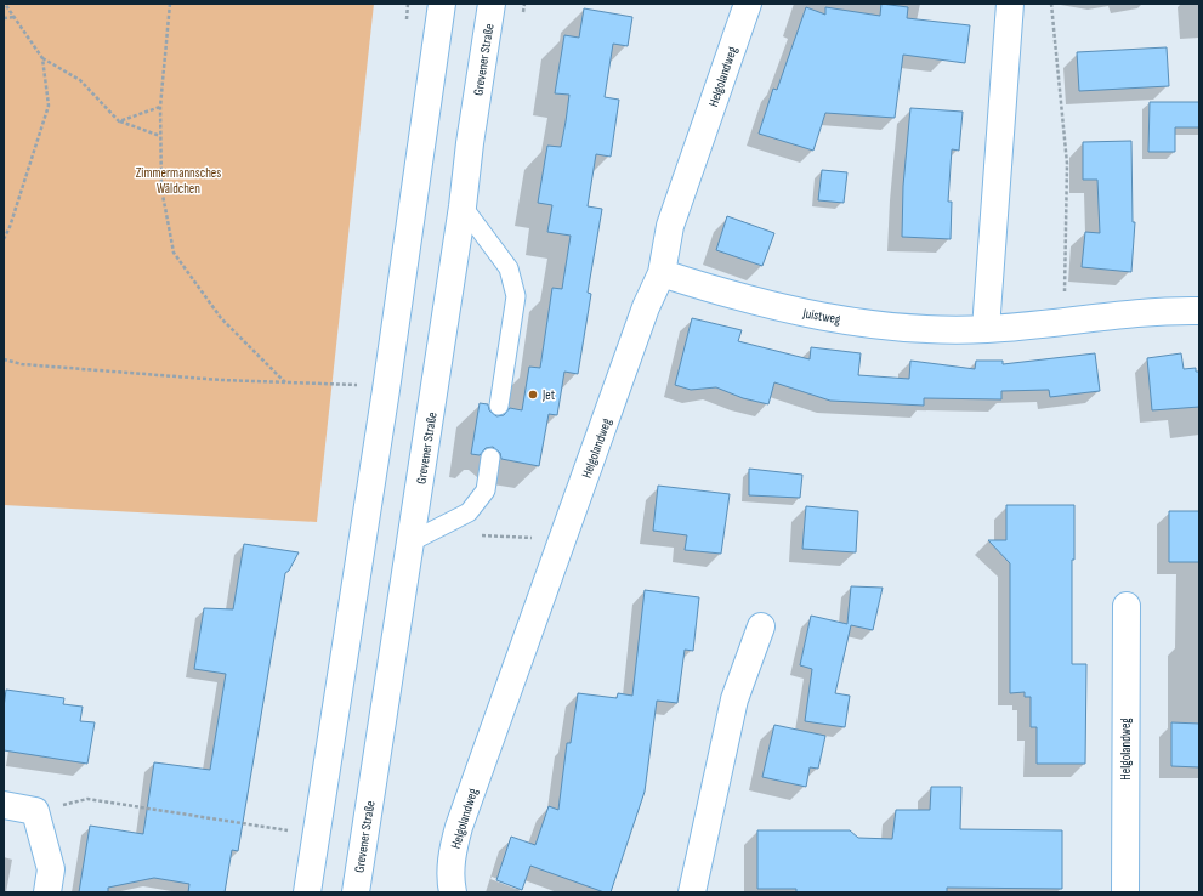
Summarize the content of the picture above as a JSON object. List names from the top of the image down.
{
  "streets": {
    "street": ["Grevener Straße", "Helgolandweg", "Juistweg"]
  },
  "crossings": [
    ["Helgolandweg", "Juistweg"]
  ],
  "parks": ["Zimmermannsches Wäldchen"],
  "places": ["Jet"]
}
